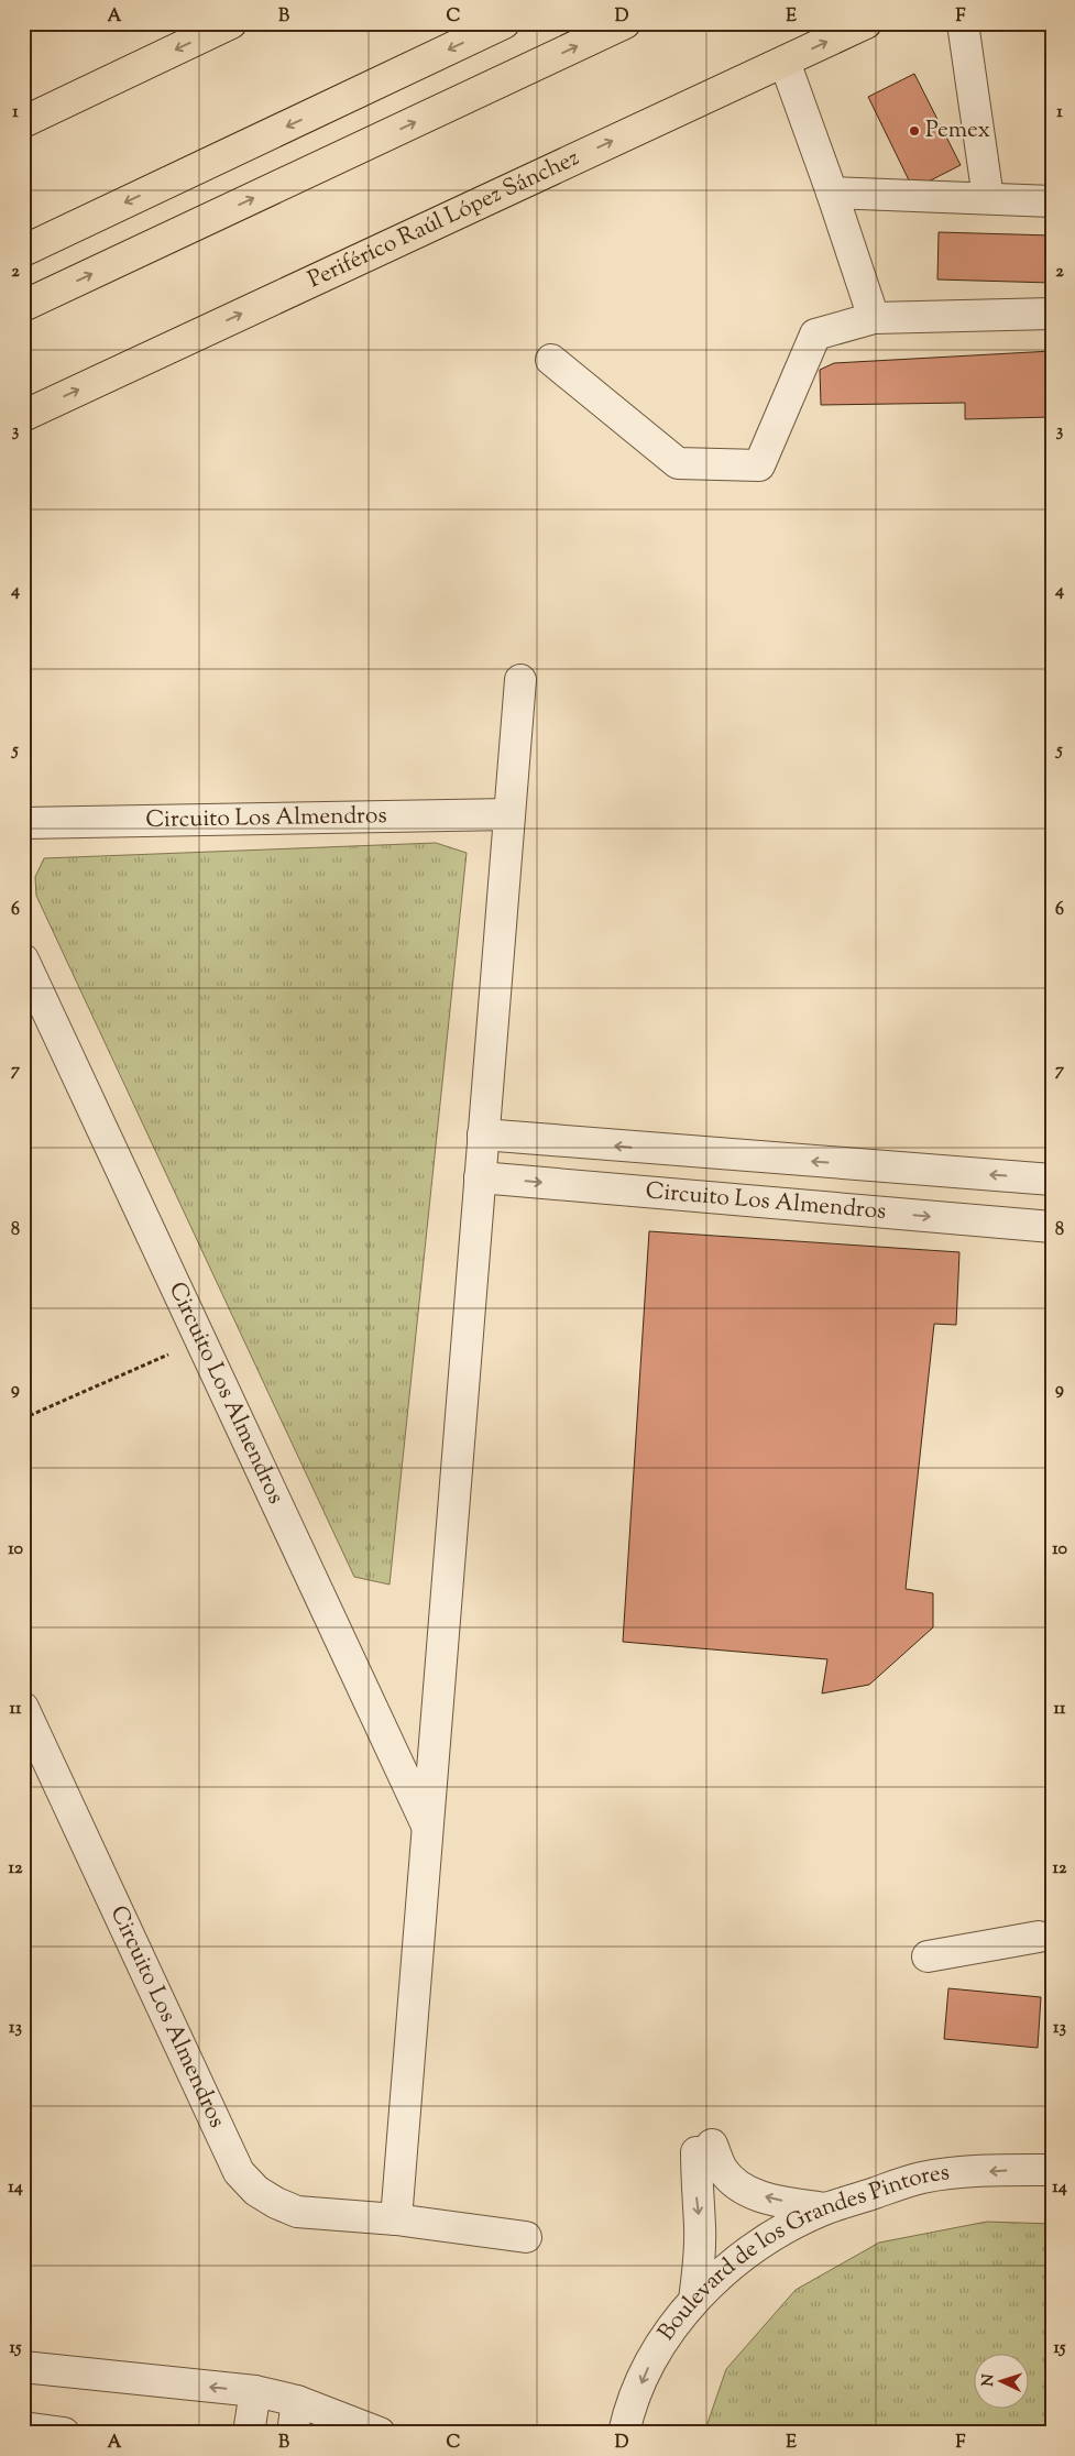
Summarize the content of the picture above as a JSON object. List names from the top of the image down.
{
  "streets": {
    "main road": ["Periférico Raúl López Sánchez"],
    "street": ["Circuito Los Almendros", "Boulevard de los Grandes Pintores"]
  },
  "one_way": ["Boulevard de los Grandes Pintores"],
  "places": ["Pemex"],
  "north": "left",
  "grid": {
    "columns": [
      "A",
      "B",
      "C",
      "D",
      "E",
      "F"
    ],
    "rows": [
      "1",
      "2",
      "3",
      "4",
      "5",
      "6",
      "7",
      "8",
      "9",
      "10",
      "11",
      "12",
      "13",
      "14",
      "15"
    ]
  }
}
